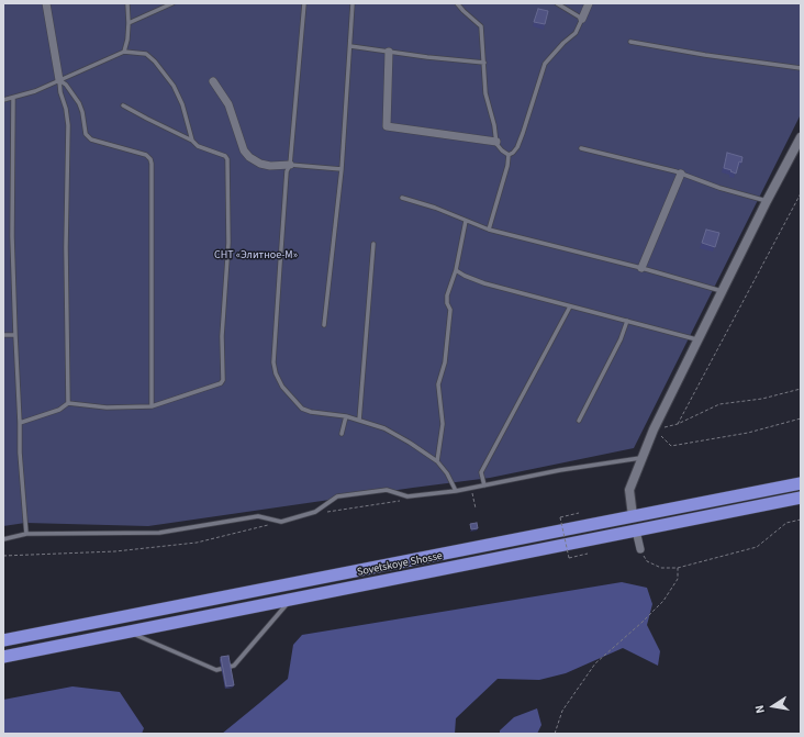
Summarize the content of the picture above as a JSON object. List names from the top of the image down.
{
  "streets": {
    "highway": ["Sovetskoye Shosse"]
  },
  "parks": ["СНТ «Элитное-М»"],
  "north": "left"
}
